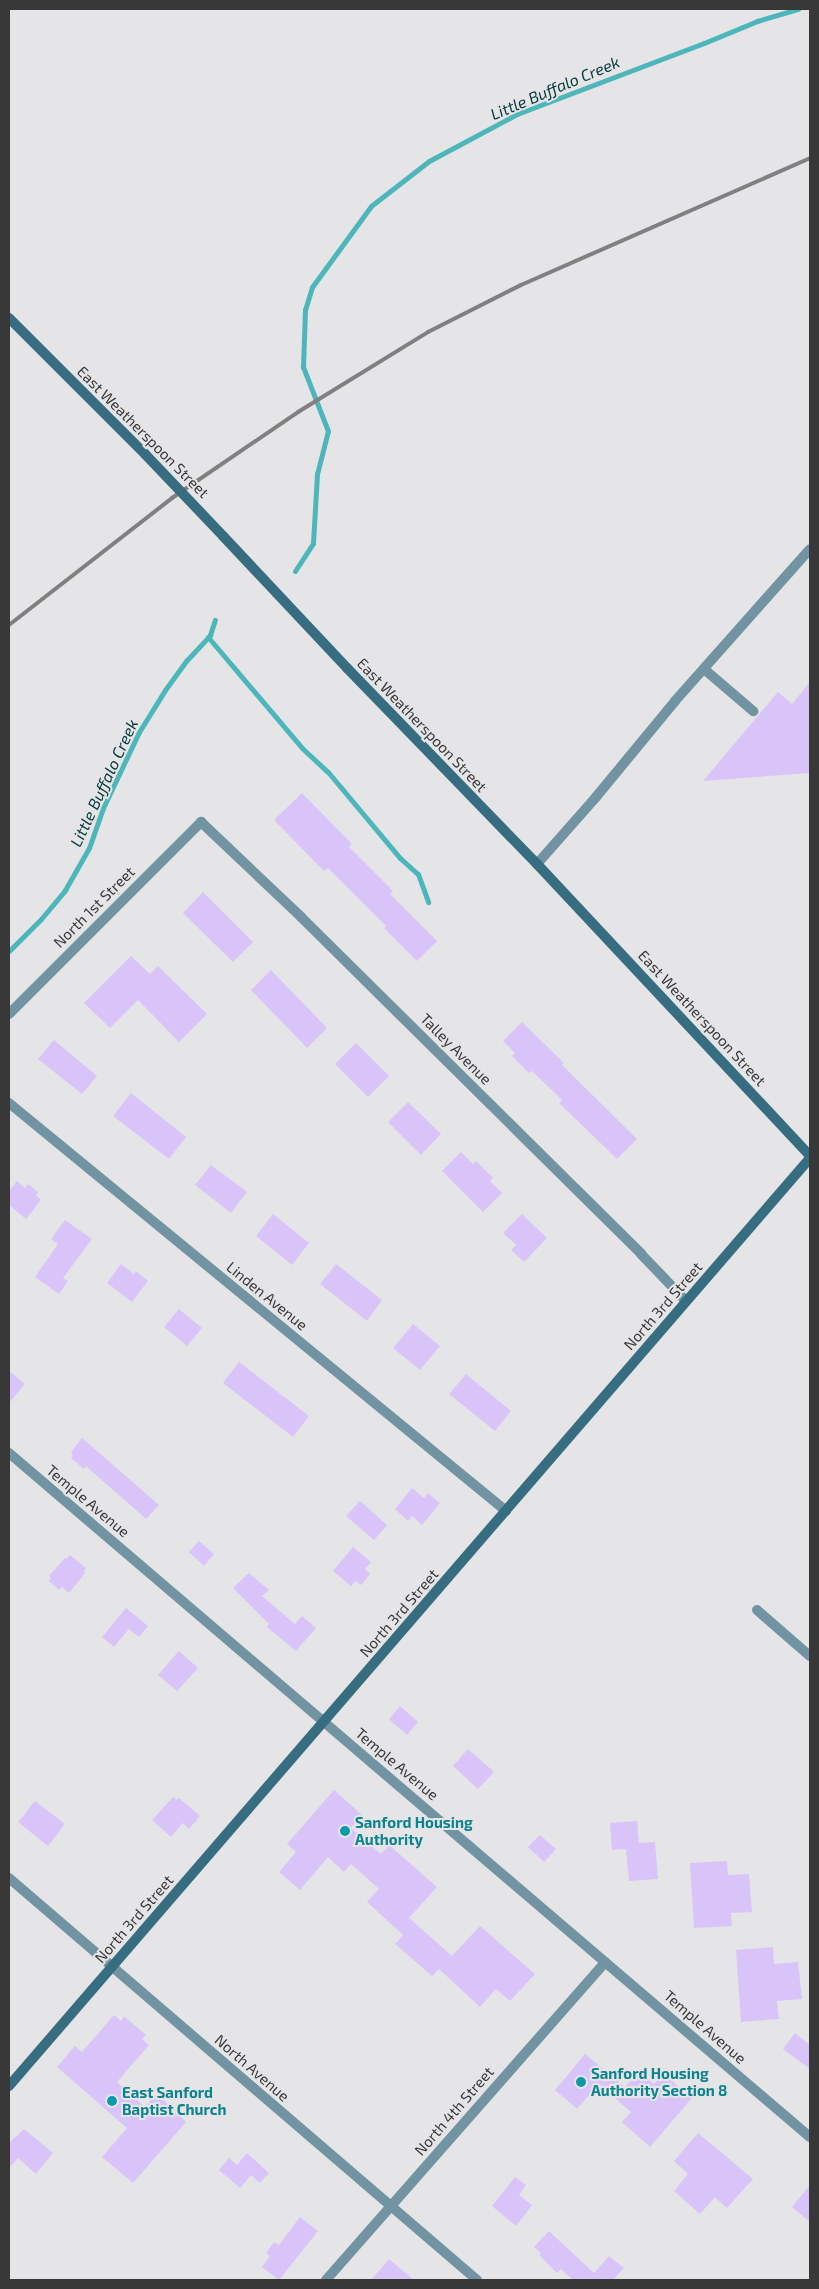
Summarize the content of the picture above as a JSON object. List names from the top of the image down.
{
  "streets": {
    "street": [
      "East Weatherspoon Street",
      "North 1st Street",
      "Talley Avenue",
      "Linden Avenue",
      "North 3rd Street",
      "Temple Avenue",
      "North Avenue",
      "North 4th Street"
    ]
  },
  "crossings": [
    ["East Weatherspoon Street", "North 3rd Street"],
    ["North 1st Street", "Talley Avenue"],
    ["Talley Avenue", "North 3rd Street"],
    ["Linden Avenue", "North 3rd Street"],
    ["North 3rd Street", "Temple Avenue"],
    ["North 3rd Street", "North Avenue"],
    ["Temple Avenue", "North 4th Street"],
    ["North Avenue", "North 4th Street"]
  ],
  "water": ["Little Buffalo Creek"],
  "places": ["Sanford Housing Authority", "Sanford Housing Authority Section 8", "East Sanford Baptist Church"]
}
